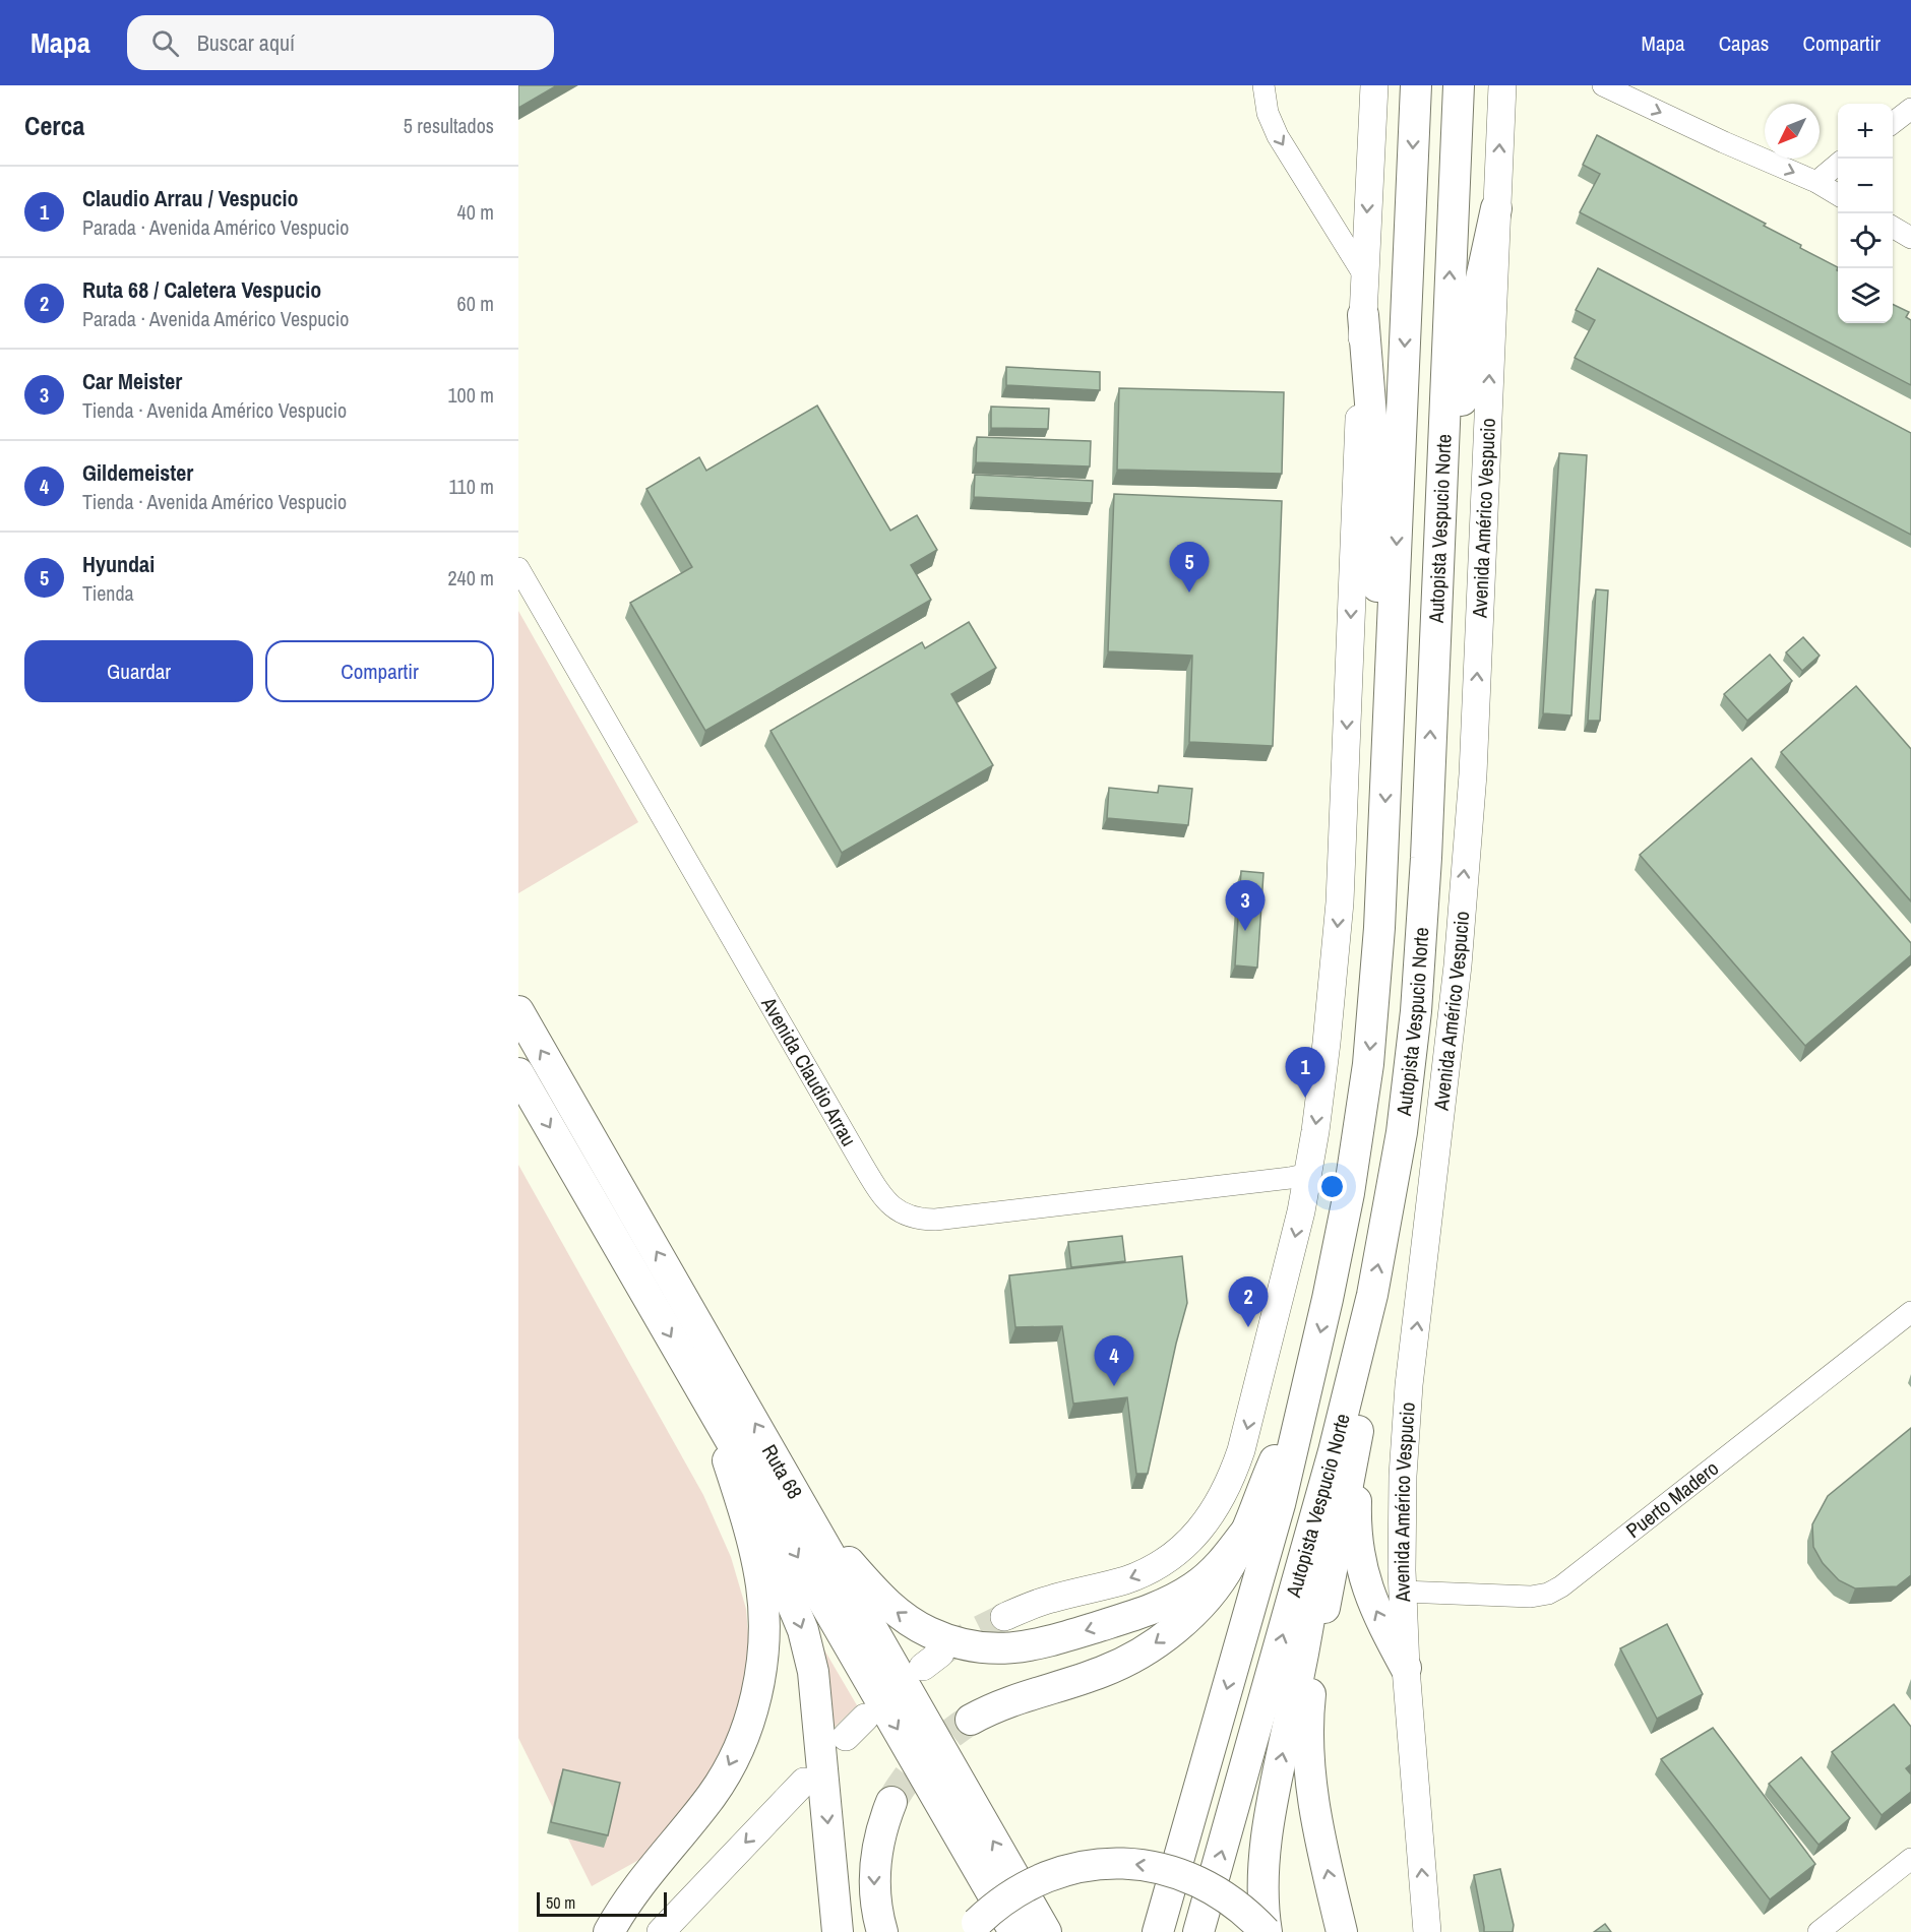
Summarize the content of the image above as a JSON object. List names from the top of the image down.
{
  "streets": {
    "highway": ["Autopista Vespucio Norte", "Ruta 68"],
    "main road": ["Avenida Américo Vespucio"],
    "street": ["Avenida Claudio Arrau", "Puerto Madero"]
  },
  "crossings": [
    ["Avenida Américo Vespucio", "Puerto Madero"]
  ],
  "scale_bar": "50 m",
  "north": "bottom left",
  "page": {
    "header": "Mapa",
    "search": "Buscar aquí",
    "nav": ["Mapa", "Capas", "Compartir"],
    "heading": ["Cerca", "5 resultados"],
    "map_buttons": ["+", "−"],
    "list": [
      {
        "mark": "1",
        "name": "Claudio Arrau / Vespucio",
        "note": "Parada · Avenida Américo Vespucio",
        "value": "40 m"
      },
      {
        "mark": "2",
        "name": "Ruta 68 / Caletera Vespucio",
        "note": "Parada · Avenida Américo Vespucio",
        "value": "60 m"
      },
      {
        "mark": "3",
        "name": "Car Meister",
        "note": "Tienda · Avenida Américo Vespucio",
        "value": "100 m"
      },
      {
        "mark": "4",
        "name": "Gildemeister",
        "note": "Tienda · Avenida Américo Vespucio",
        "value": "110 m"
      },
      {
        "mark": "5",
        "name": "Hyundai",
        "note": "Tienda",
        "value": "240 m"
      }
    ],
    "pins": [
      "5",
      "3",
      "1",
      "2",
      "4"
    ],
    "buttons": ["Guardar", "Compartir"],
    "scale": "50 m"
  }
}
